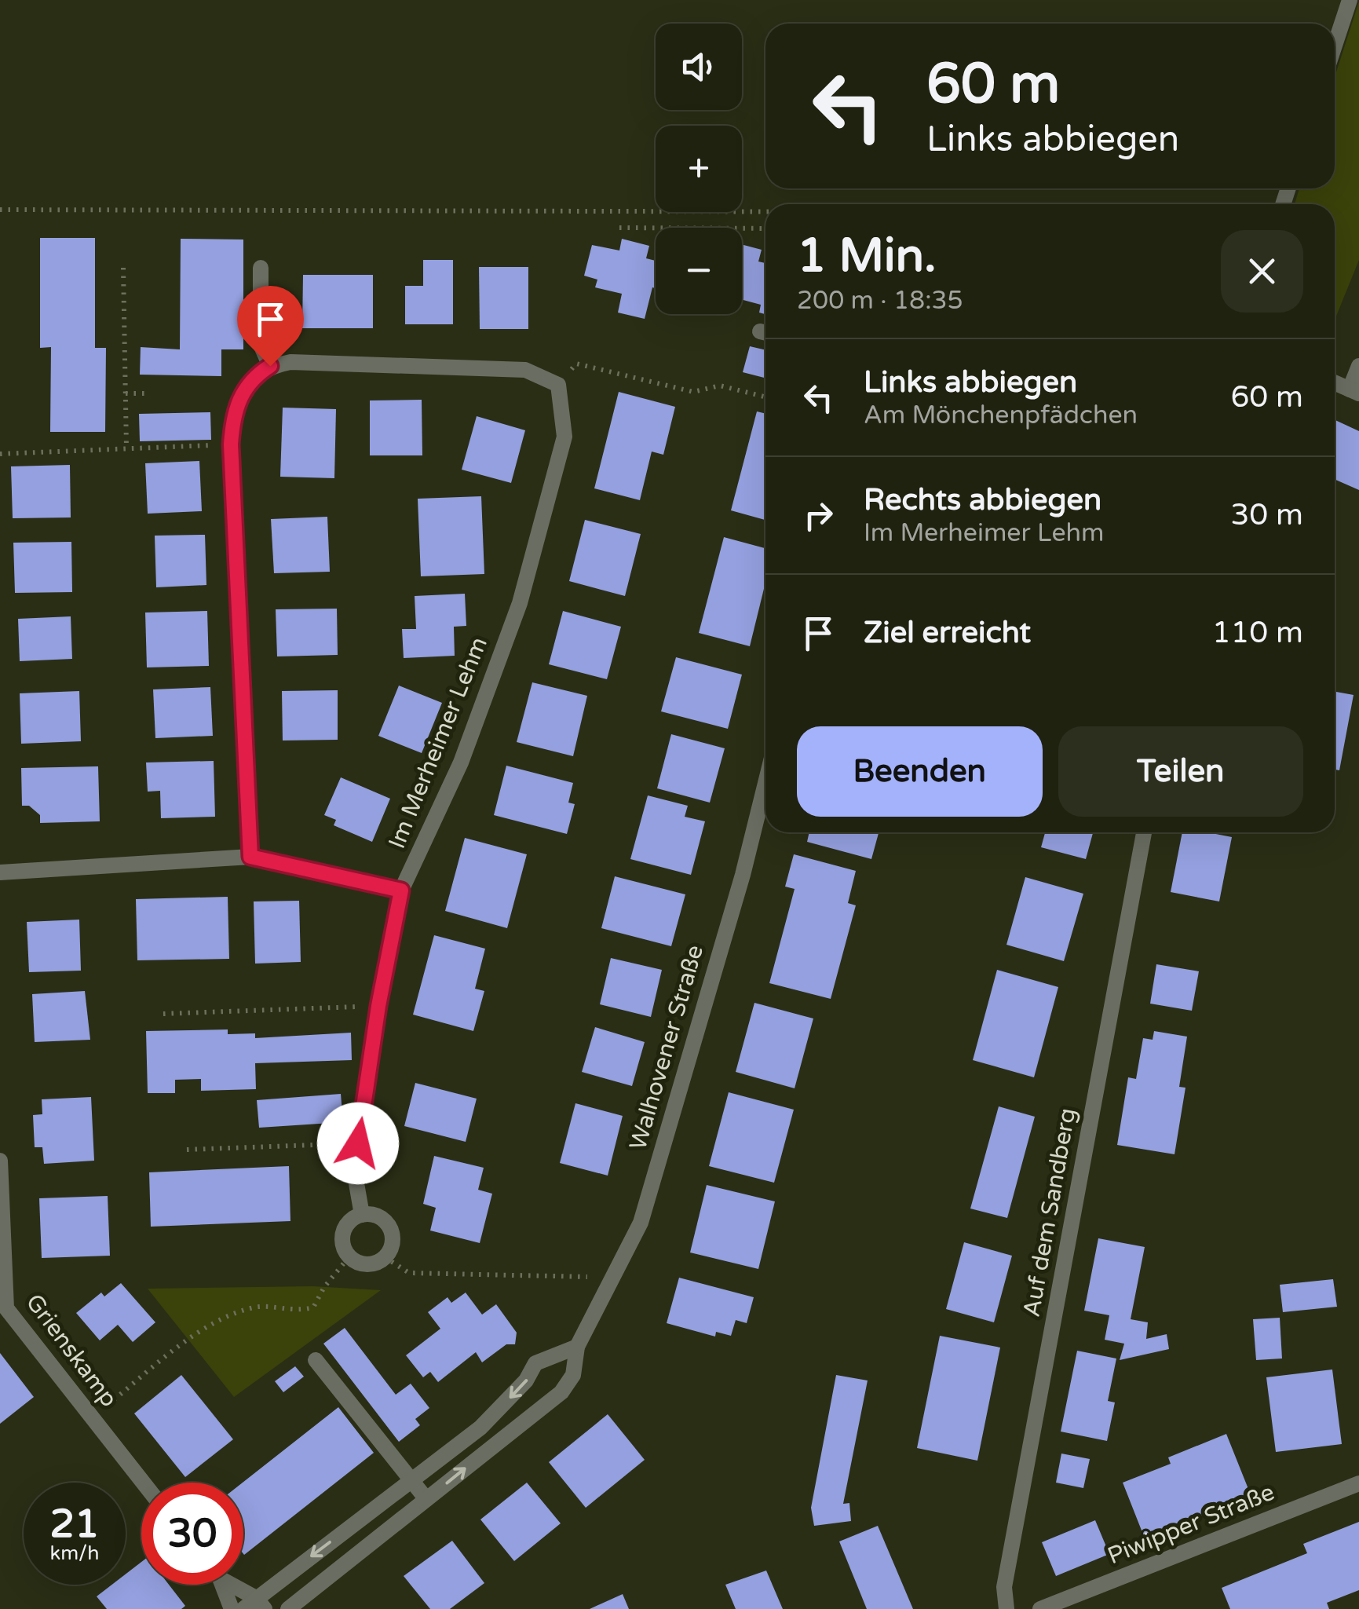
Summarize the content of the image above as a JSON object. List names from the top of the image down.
{
  "streets": {
    "street": [
      "Im Merheimer Lehm",
      "Walhovener Straße",
      "Auf dem Sandberg",
      "Grienskamp",
      "Piwipper Straße"
    ]
  },
  "page": {
    "map_buttons": ["+", "−"],
    "turn": ["60 m", "Links abbiegen"],
    "heading": ["1 Min.", "200 m · 18:35"],
    "list": [
      {
        "name": "Links abbiegen",
        "note": "Am Mönchenpfädchen",
        "value": "60 m"
      },
      {
        "name": "Rechts abbiegen",
        "note": "Im Merheimer Lehm",
        "value": "30 m"
      },
      {
        "name": "Ziel erreicht",
        "value": "110 m"
      }
    ],
    "buttons": ["Beenden", "Teilen"],
    "speed": "21 km/h",
    "limit": "30"
  }
}
